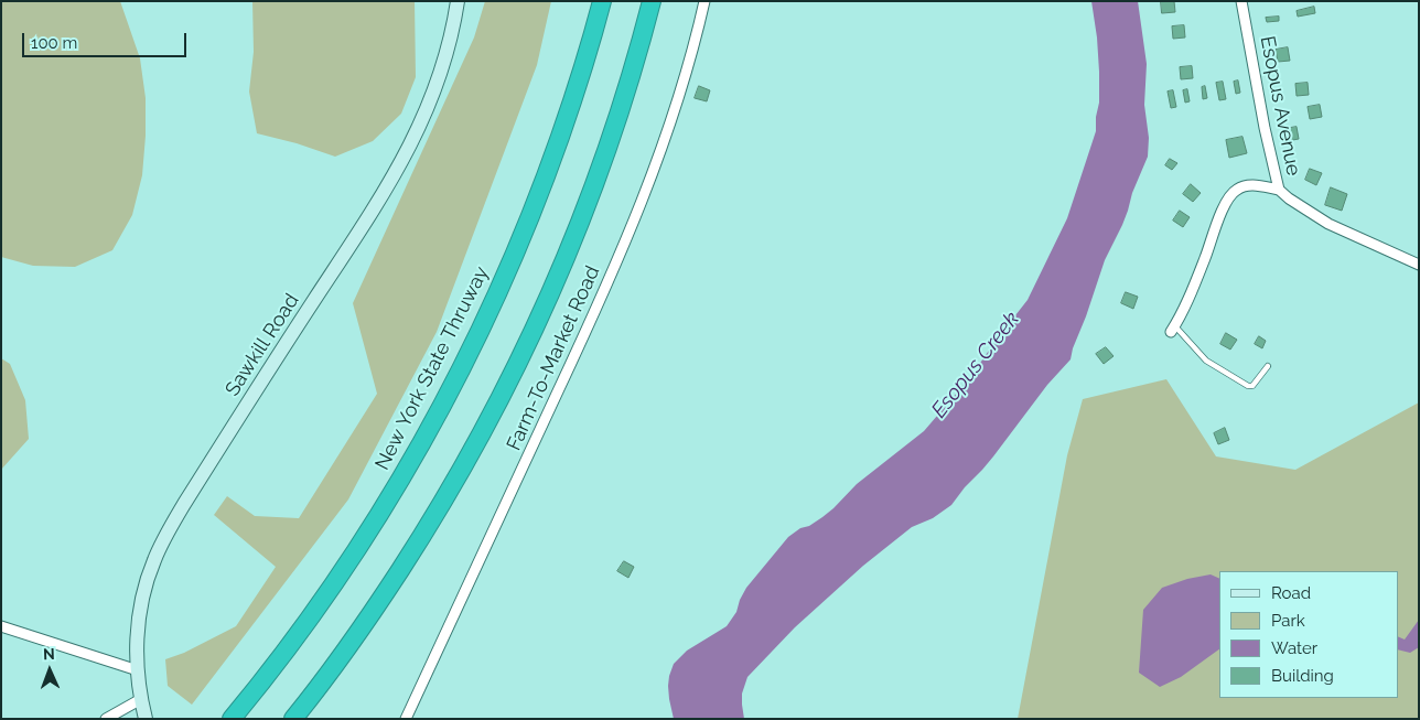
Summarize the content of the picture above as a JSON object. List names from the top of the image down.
{
  "streets": {
    "highway": ["New York State Thruway"],
    "street": ["Esopus Avenue", "Sawkill Road", "Farm-To-Market Road"]
  },
  "water": ["Esopus Creek"],
  "legend": [
    "Road",
    "Park",
    "Water",
    "Building"
  ],
  "scale_bar": "100 m",
  "north": "top"
}
